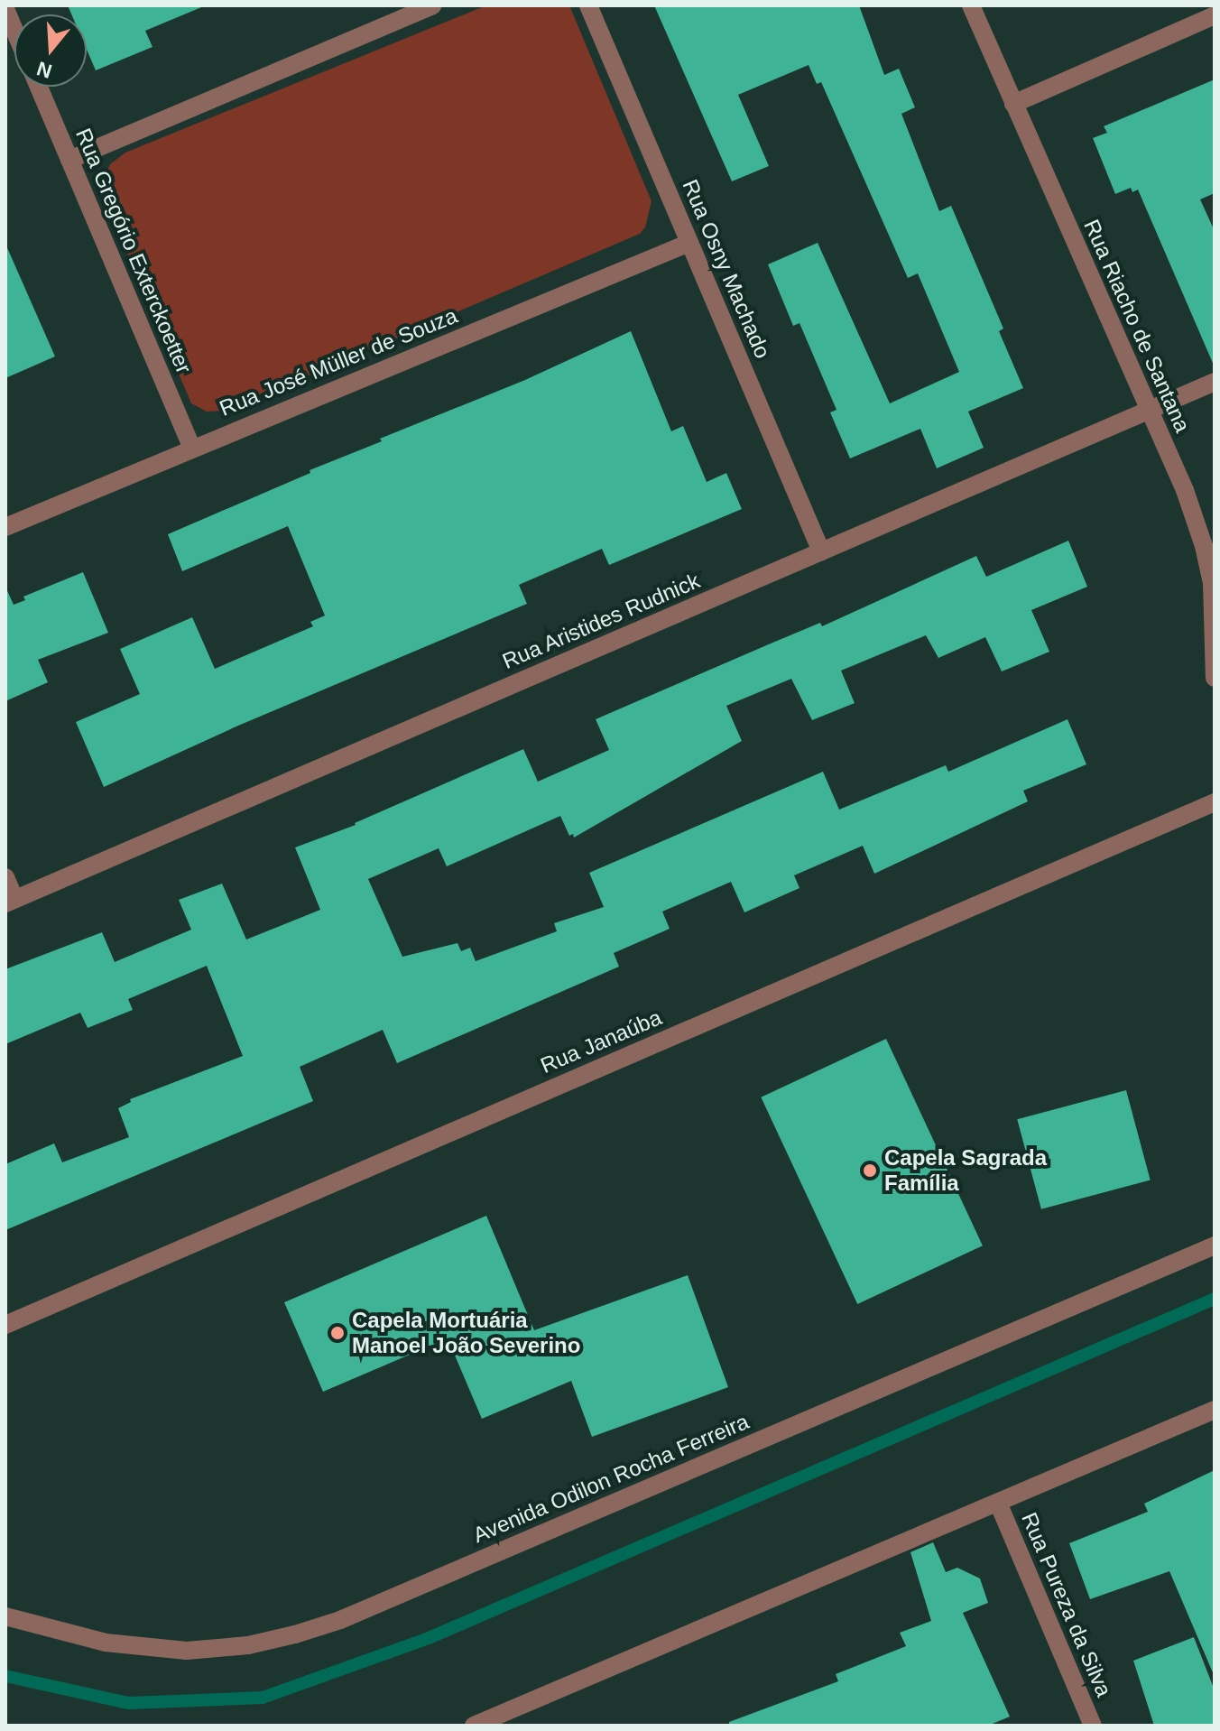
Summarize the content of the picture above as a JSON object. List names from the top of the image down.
{
  "streets": {
    "street": [
      "Rua Gregório Exterckoetter",
      "Rua Osny Machado",
      "Rua Riacho de Santana",
      "Rua José Müller de Souza",
      "Rua Aristides Rudnick",
      "Rua Janaúba",
      "Avenida Odilon Rocha Ferreira",
      "Rua Pureza da Silva"
    ]
  },
  "crossings": [
    ["Rua Gregório Exterckoetter", "Rua José Müller de Souza"],
    ["Rua Osny Machado", "Rua José Müller de Souza"],
    ["Rua Osny Machado", "Rua Aristides Rudnick"],
    ["Rua Riacho de Santana", "Rua Aristides Rudnick"]
  ],
  "places": ["Capela Sagrada Família", "Capela Mortuária Manoel João Severino"],
  "north": "bottom"
}
